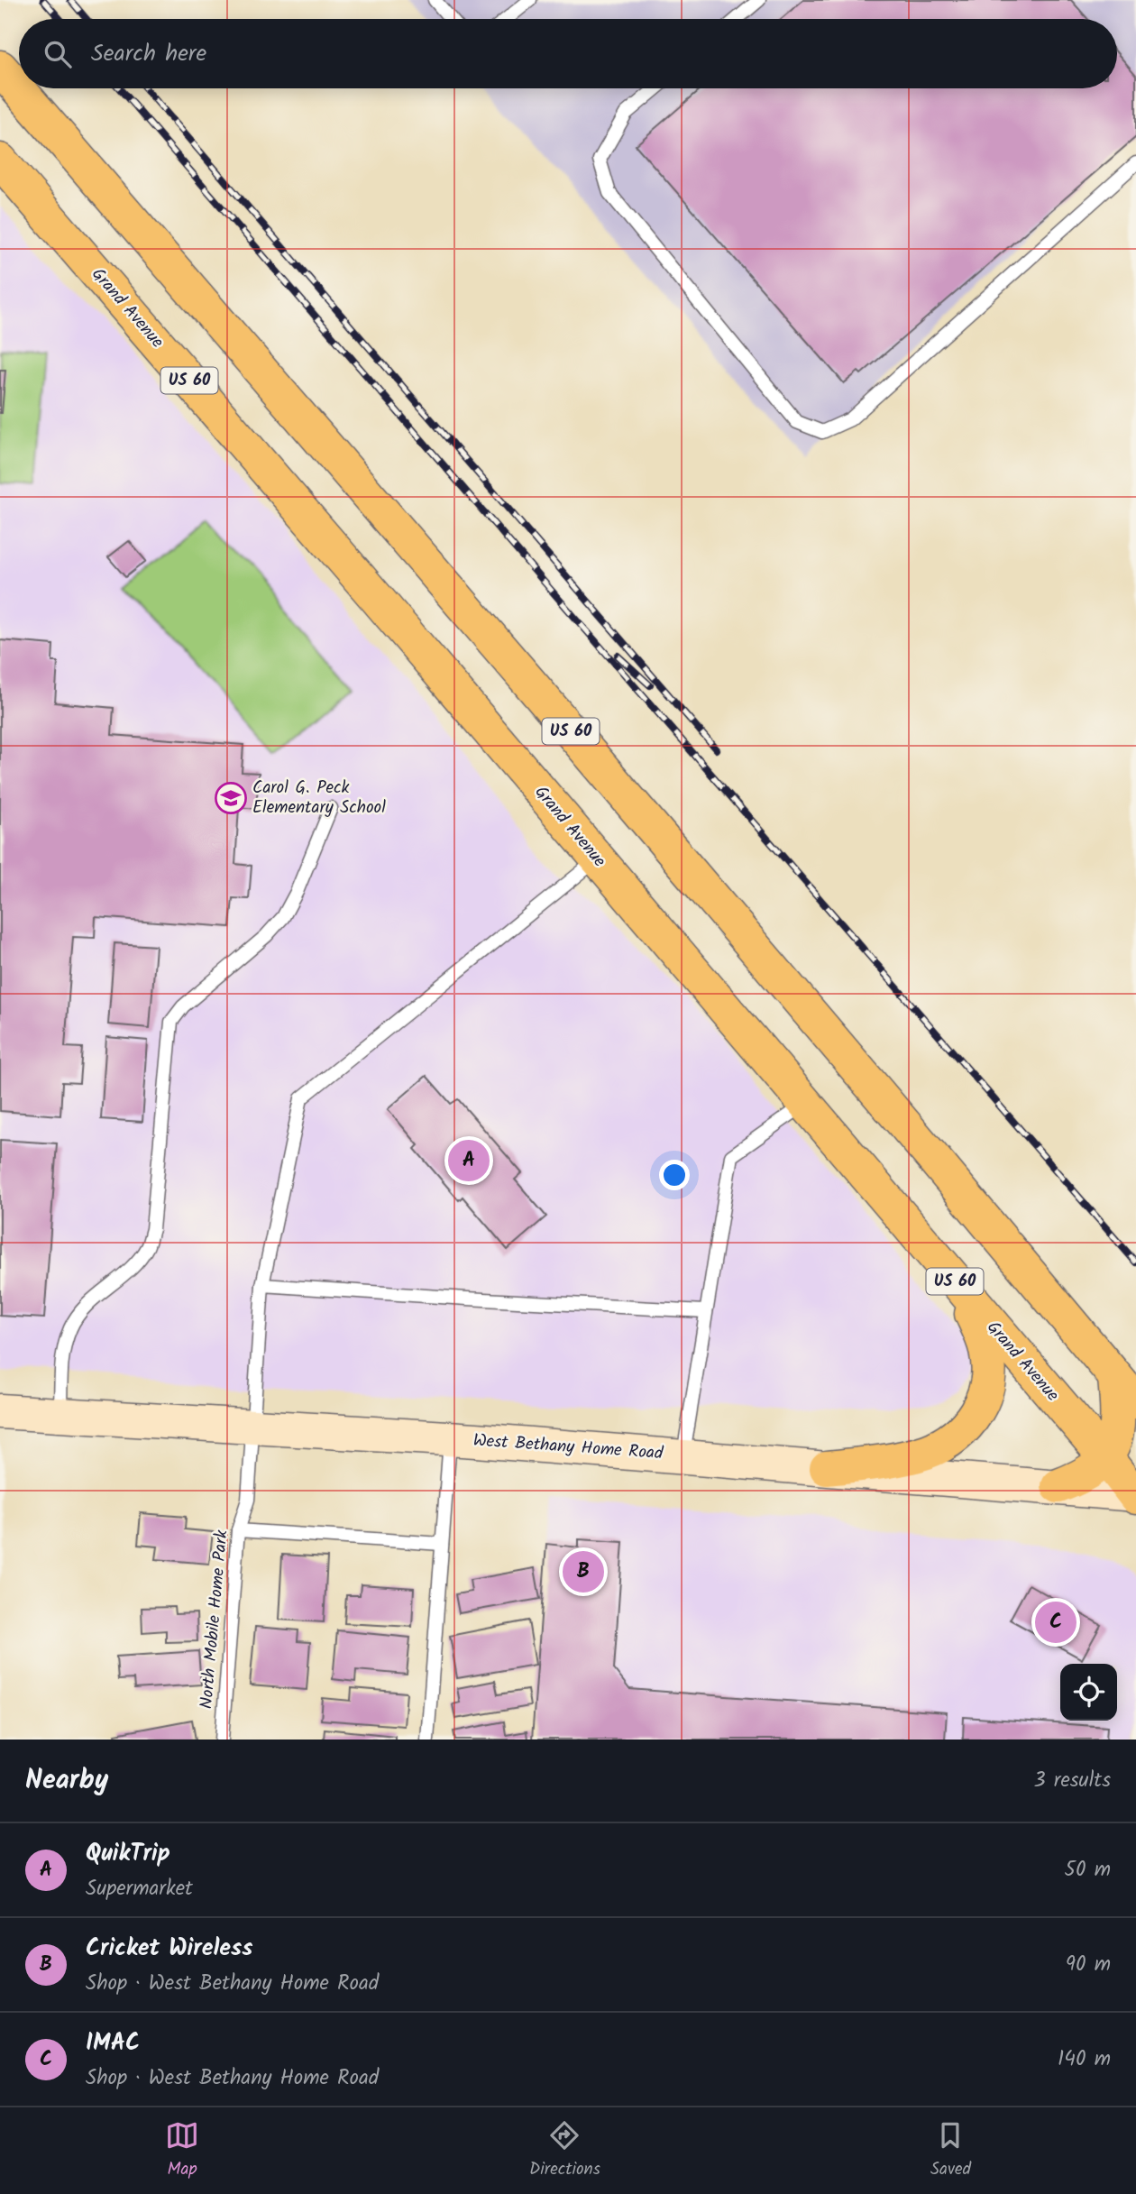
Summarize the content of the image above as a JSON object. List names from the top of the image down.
{
  "streets": {
    "highway": ["Grand Avenue", "US 60"],
    "main road": ["West Bethany Home Road"],
    "lane": ["North Mobile Home Park"]
  },
  "crossings": [
    ["Grand Avenue", "West Bethany Home Road"],
    ["Grand Avenue", "North Mobile Home Park"],
    ["West Bethany Home Road", "North Mobile Home Park"]
  ],
  "places": {
    "school or university": ["Carol G. Peck Elementary School"]
  },
  "page": {
    "search": "Search here",
    "pins": ["A", "B", "C"],
    "heading": ["Nearby", "3 results"],
    "list": [
      {
        "mark": "A",
        "name": "QuikTrip",
        "note": "Supermarket",
        "value": "50 m"
      },
      {
        "mark": "B",
        "name": "Cricket Wireless",
        "note": "Shop · West Bethany Home Road",
        "value": "90 m"
      },
      {
        "mark": "C",
        "name": "IMAC",
        "note": "Shop · West Bethany Home Road",
        "value": "140 m"
      }
    ],
    "nav": ["Map", "Directions", "Saved"]
  }
}
